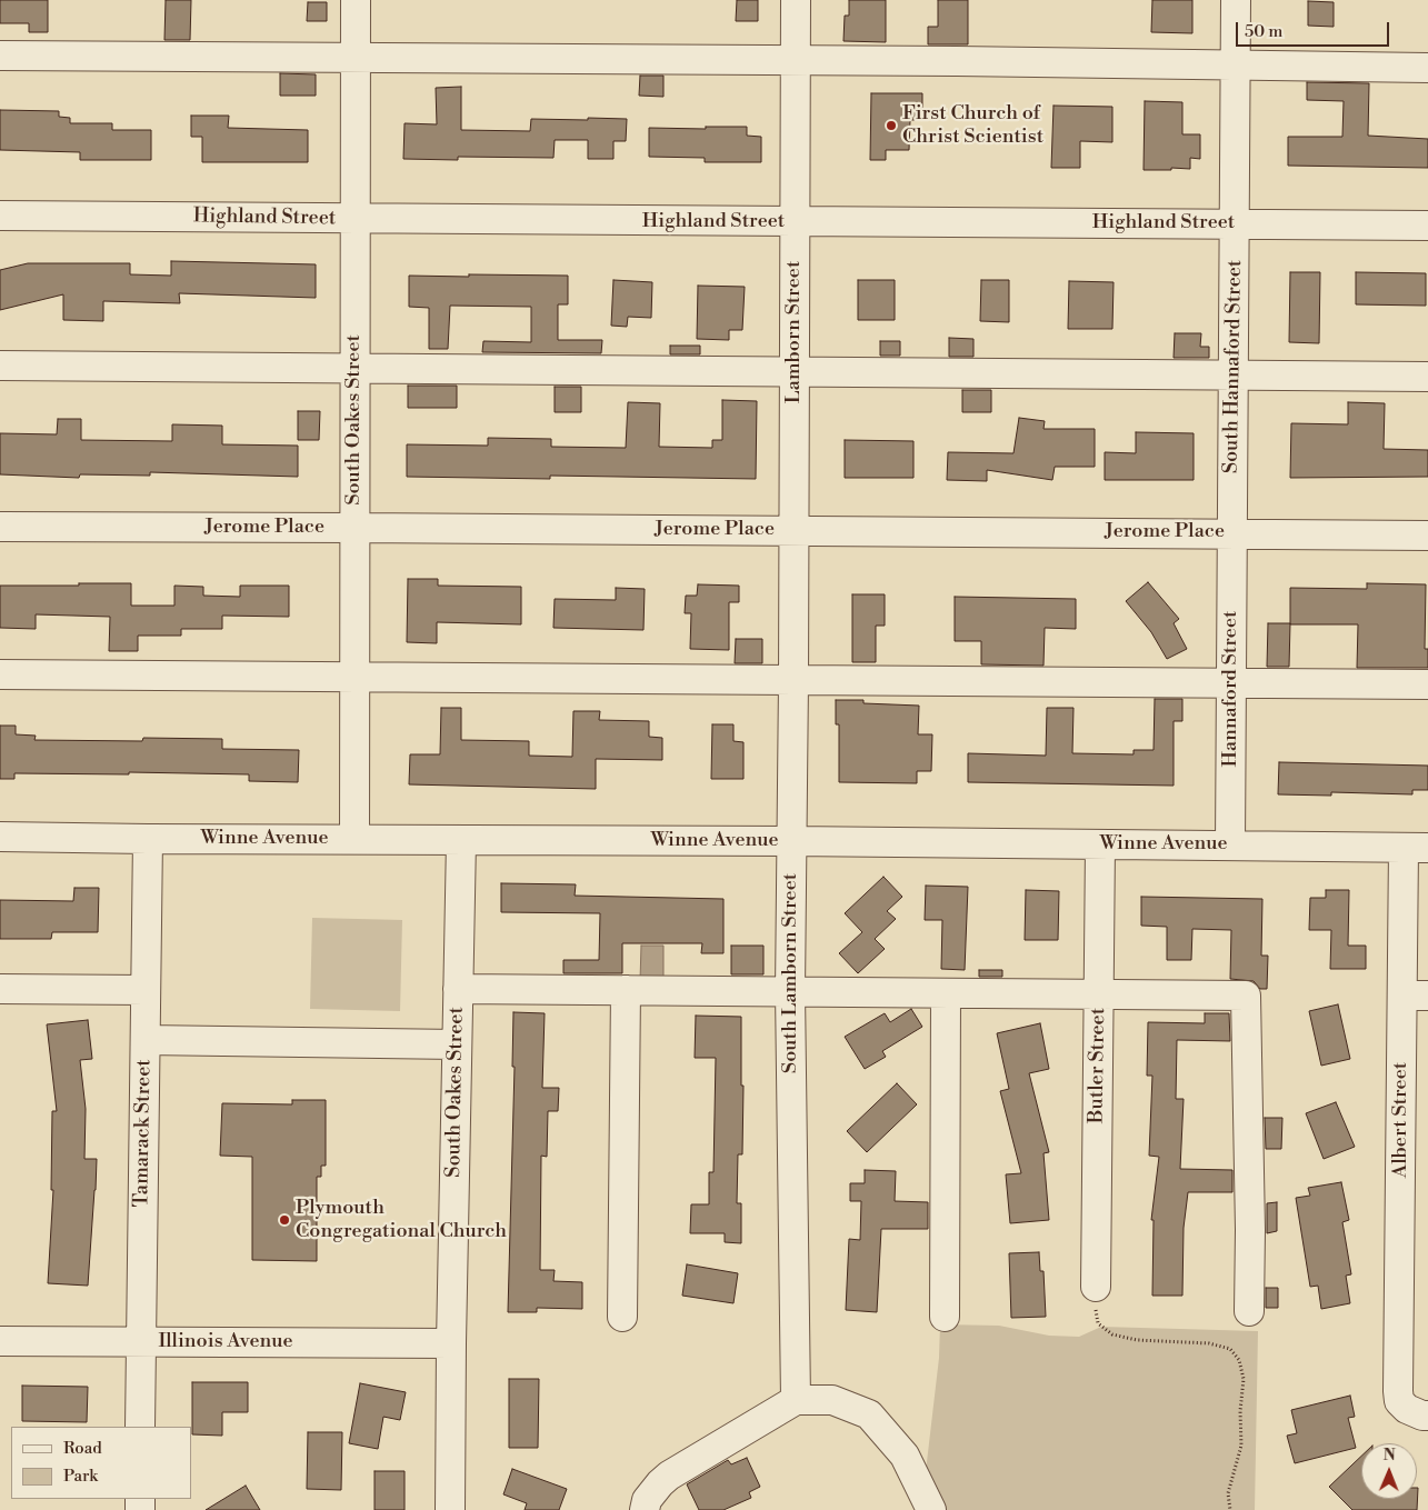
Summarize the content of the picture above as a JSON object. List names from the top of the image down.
{
  "streets": {
    "street": [
      "Highland Street",
      "Lamborn Street",
      "South Hannaford Street",
      "South Oakes Street",
      "Jerome Place",
      "Hannaford Street",
      "Winne Avenue",
      "South Lamborn Street",
      "Butler Street",
      "Albert Street",
      "Tamarack Street",
      "Illinois Avenue"
    ]
  },
  "crossings": [
    ["Highland Street", "Lamborn Street"],
    ["Highland Street", "South Hannaford Street"],
    ["Highland Street", "South Oakes Street"],
    ["Lamborn Street", "Jerome Place"],
    ["Lamborn Street", "South Lamborn Street"],
    ["South Hannaford Street", "Jerome Place"],
    ["South Hannaford Street", "Hannaford Street"],
    ["South Oakes Street", "Jerome Place"],
    ["South Oakes Street", "Winne Avenue"],
    ["South Oakes Street", "Illinois Avenue"],
    ["Jerome Place", "Hannaford Street"],
    ["Jerome Place", "South Lamborn Street"],
    ["Hannaford Street", "Winne Avenue"],
    ["Winne Avenue", "South Lamborn Street"],
    ["Winne Avenue", "Butler Street"],
    ["Winne Avenue", "Albert Street"],
    ["Winne Avenue", "Tamarack Street"],
    ["Tamarack Street", "Illinois Avenue"]
  ],
  "places": ["First Church of Christ Scientist", "Plymouth Congregational Church"],
  "legend": ["Road", "Park"],
  "scale_bar": "50 m",
  "north": "top"
}
